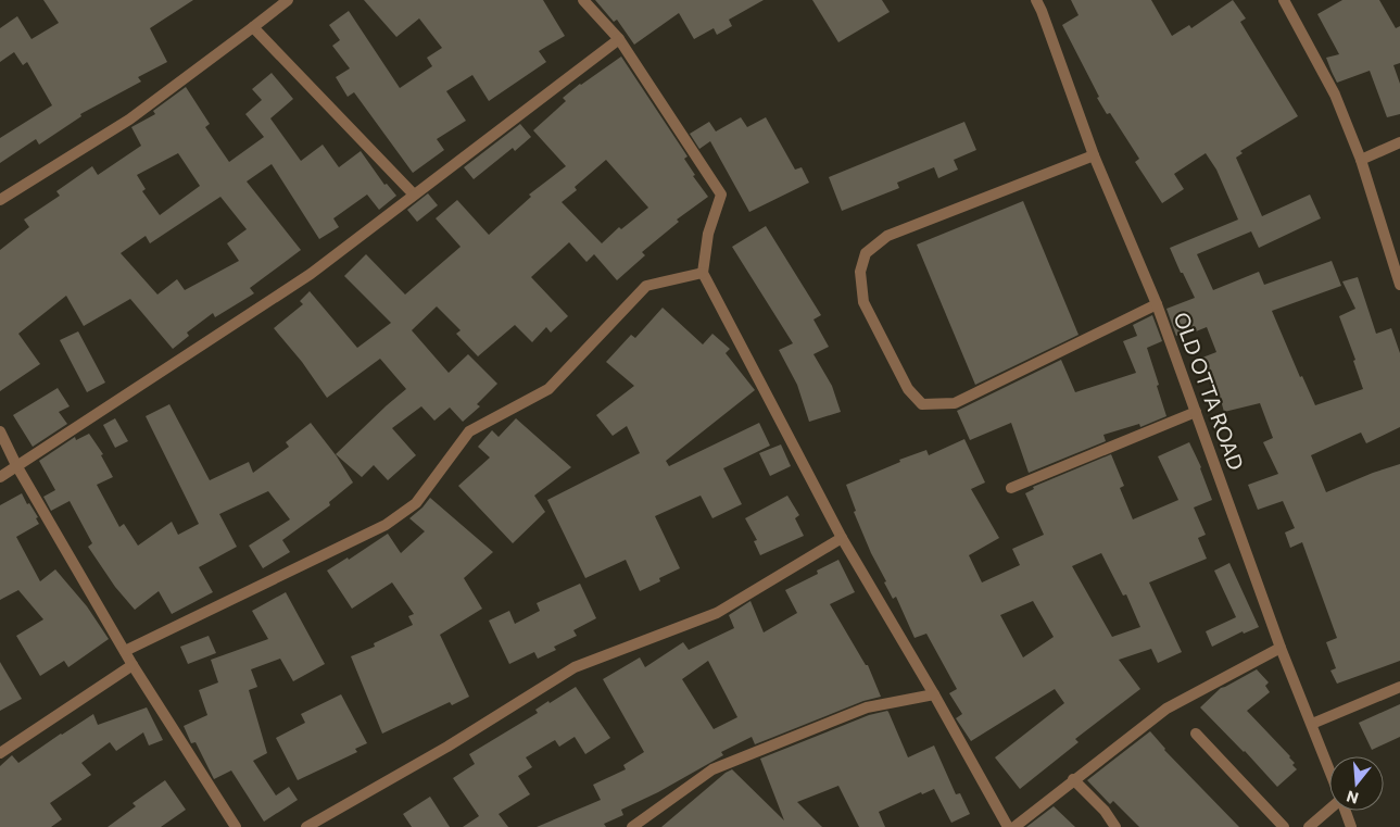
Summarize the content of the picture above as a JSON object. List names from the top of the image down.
{
  "streets": {
    "street": ["OLD OTTA ROAD"]
  },
  "north": "bottom"
}
